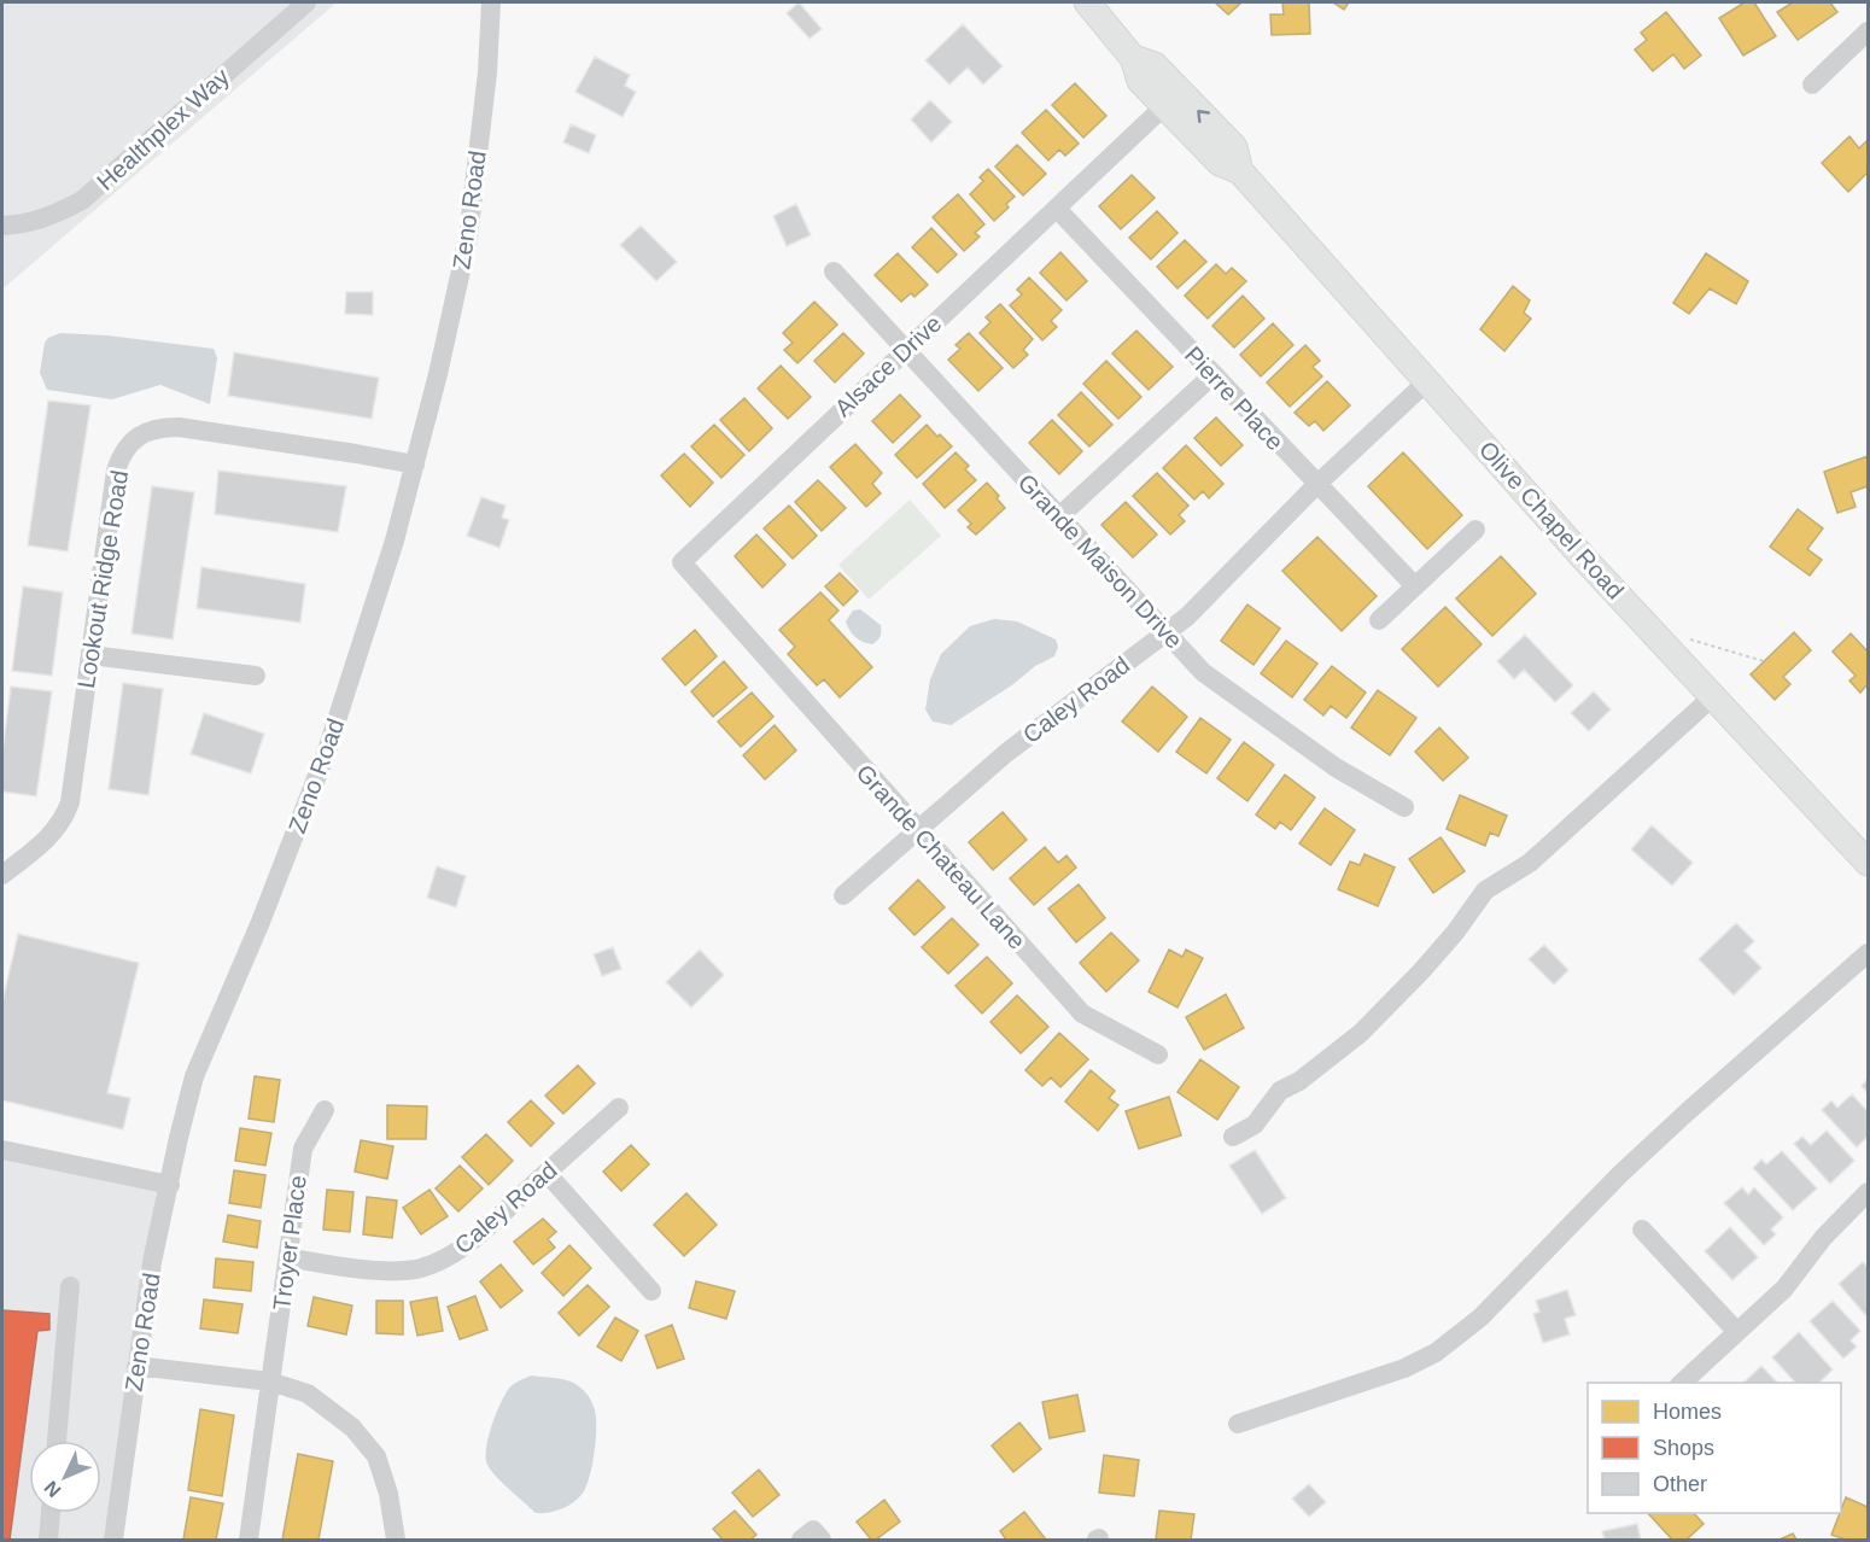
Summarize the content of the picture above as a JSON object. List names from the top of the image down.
{
  "streets": {
    "main road": ["Olive Chapel Road"],
    "street": [
      "Healthplex Way",
      "Zeno Road",
      "Alsace Drive",
      "Pierre Place",
      "Grande Maison Drive",
      "Lookout Ridge Road",
      "Caley Road",
      "Grande Chateau Lane",
      "Troyer Place"
    ]
  },
  "crossings": [
    ["Zeno Road", "Lookout Ridge Road"],
    ["Alsace Drive", "Pierre Place"],
    ["Alsace Drive", "Olive Chapel Road"],
    ["Alsace Drive", "Grande Maison Drive"],
    ["Alsace Drive", "Grande Chateau Lane"],
    ["Pierre Place", "Caley Road"],
    ["Olive Chapel Road", "Caley Road"],
    ["Grande Maison Drive", "Caley Road"],
    ["Caley Road", "Grande Chateau Lane"],
    ["Caley Road", "Troyer Place"]
  ],
  "legend": ["Homes", "Shops", "Other"],
  "north": "bottom left"
}
